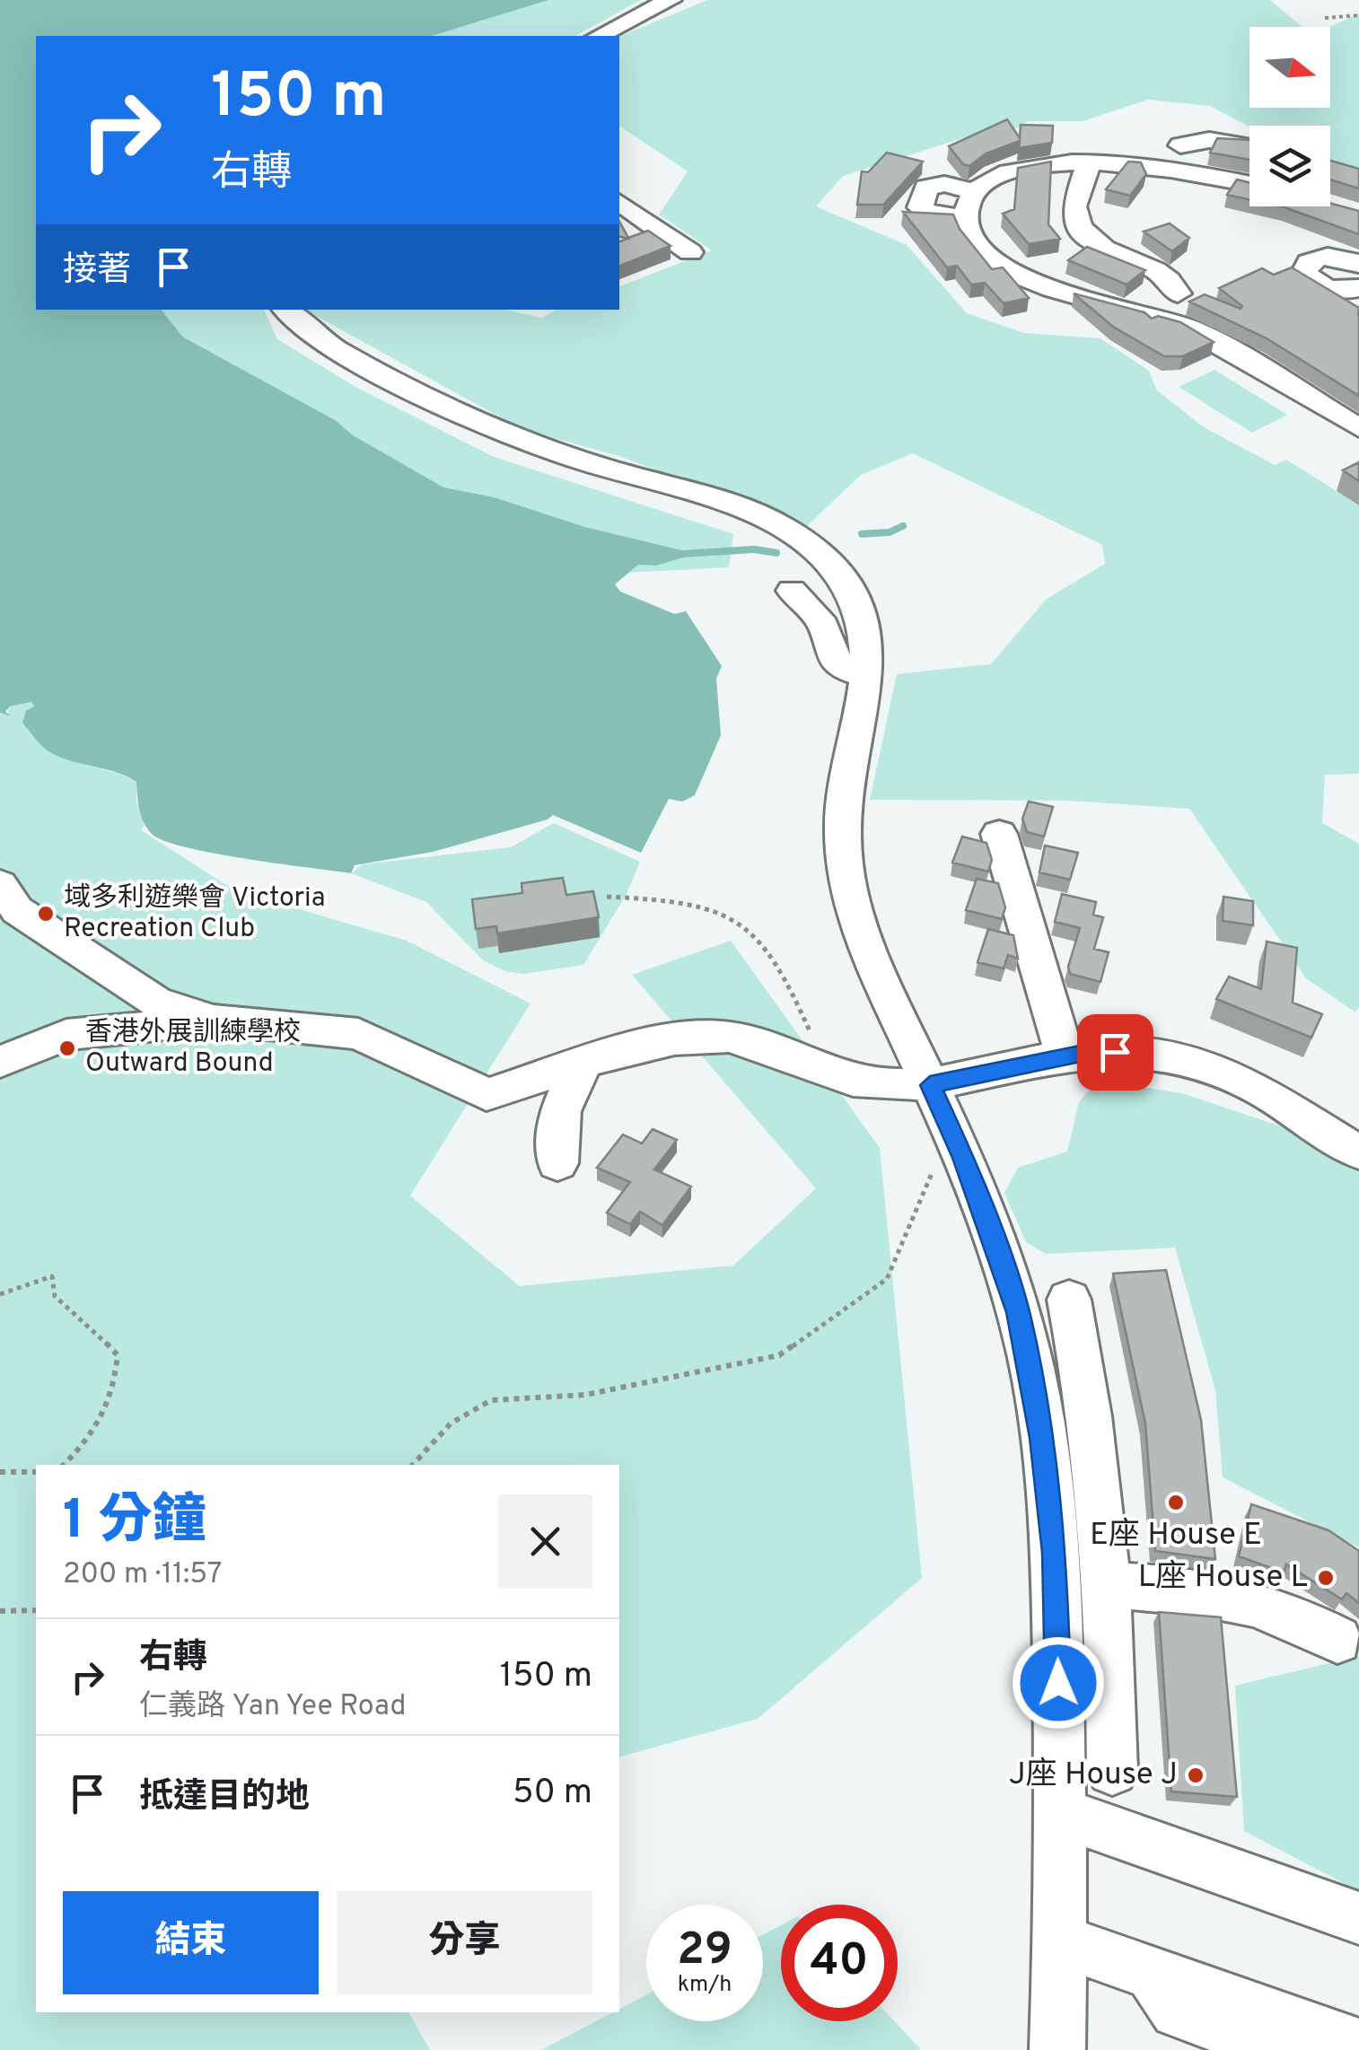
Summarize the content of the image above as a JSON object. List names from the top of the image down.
{
  "places": [
    "域多利遊樂會 Victoria Recreation Club",
    "香港外展訓練學校 Outward Bound",
    "E座 House E",
    "L座 House L",
    "J座 House J"
  ],
  "north": "right",
  "page": {
    "turn": ["150 m", "右轉"],
    "then": "接著",
    "heading": ["1 分鐘", "200 m · 11:57"],
    "list": [
      {
        "name": "右轉",
        "note": "仁義路 Yan Yee Road",
        "value": "150 m"
      },
      {
        "name": "抵達目的地",
        "value": "50 m"
      }
    ],
    "buttons": ["結束", "分享"],
    "speed": "29 km/h",
    "limit": "40"
  }
}
